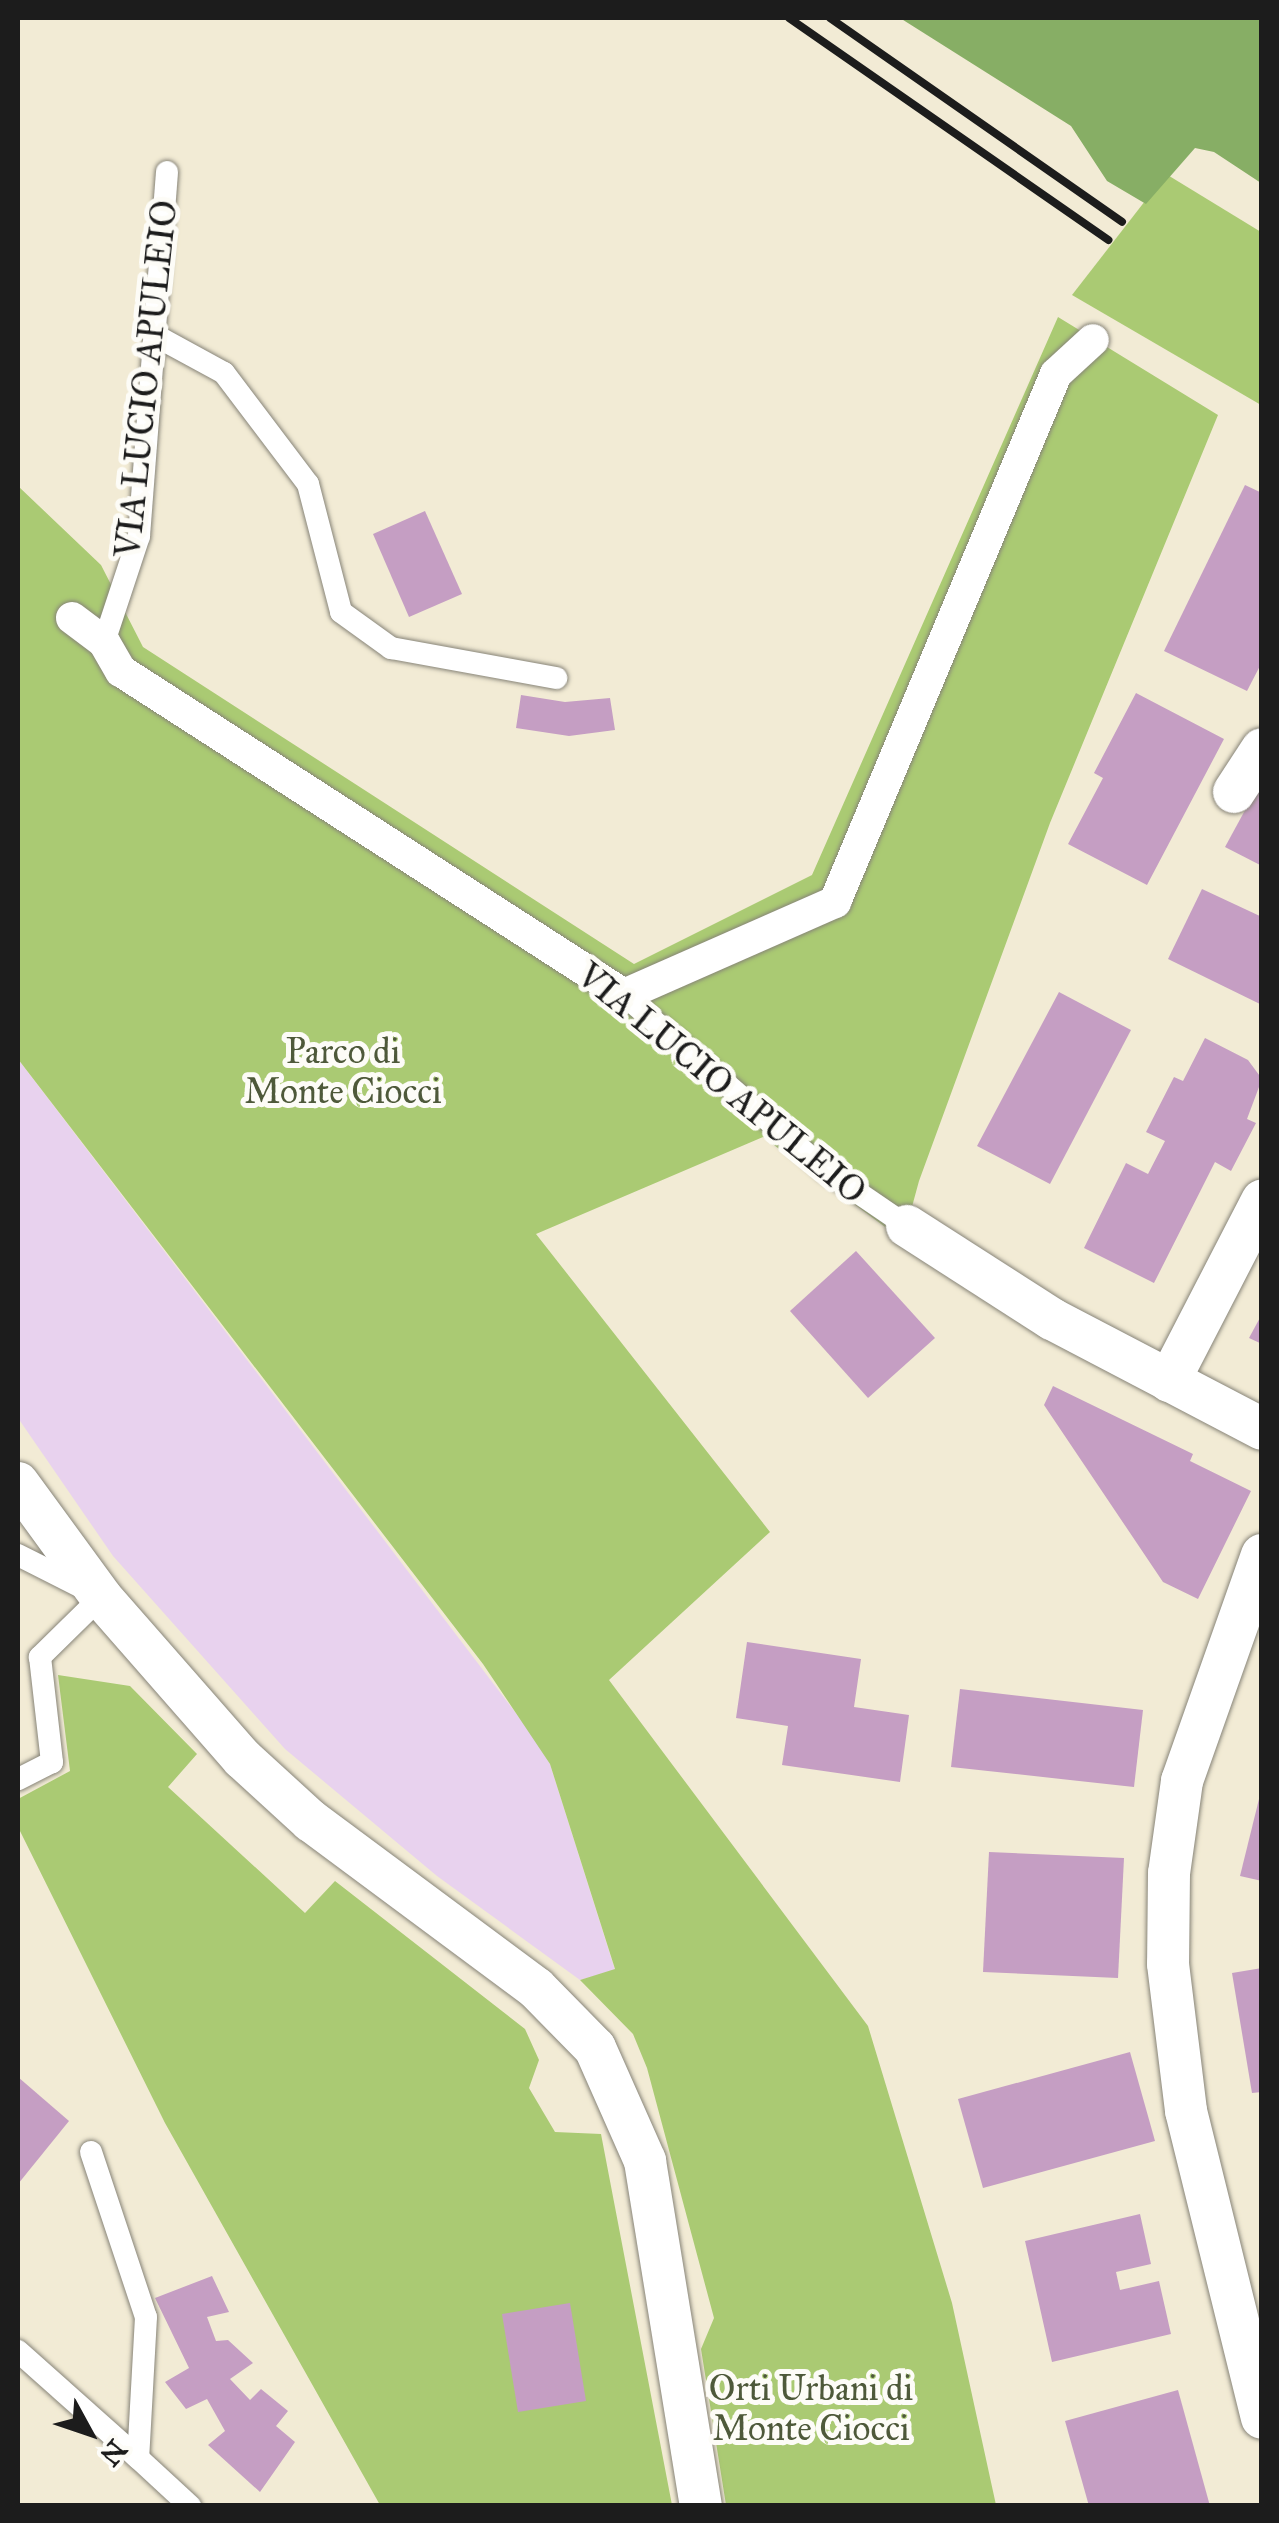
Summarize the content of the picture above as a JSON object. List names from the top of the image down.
{
  "streets": {
    "street": ["VIA LUCIO APULEIO"]
  },
  "parks": ["Parco di Monte Ciocci", "Orti Urbani di Monte Ciocci"],
  "north": "bottom right"
}
